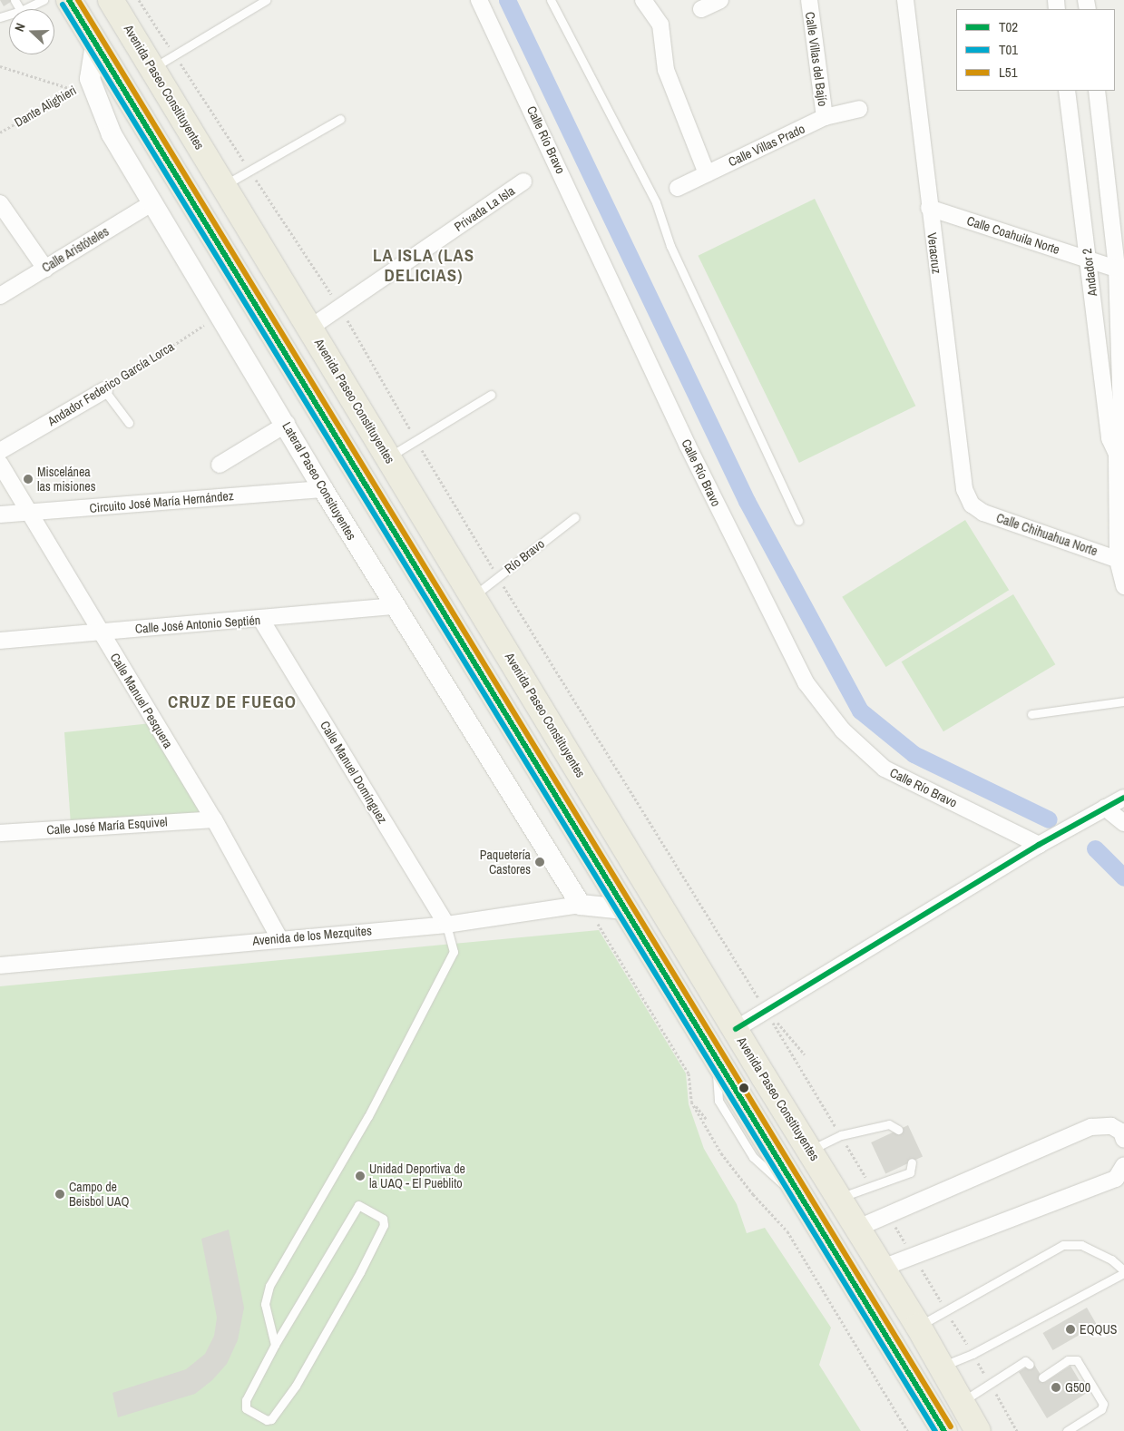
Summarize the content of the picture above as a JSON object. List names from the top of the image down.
{
  "streets": {
    "highway": ["Avenida Paseo Constituyentes"],
    "street": [
      "Calle Villas del Bajío",
      "Calle Río Bravo",
      "Calle Villas Prado",
      "Privada La Isla",
      "Calle Coahuila Norte",
      "Calle Aristóteles",
      "Veracruz",
      "Andador 2",
      "Andador Federico García Lorca",
      "Lateral Paseo Consituyentes",
      "Circuito José María Hernández",
      "Calle Chihuahua Norte",
      "Calle José Antonio Septién",
      "Calle Manuel Pesquera",
      "Calle Manuel Domínguez",
      "Calle José María Esquivel",
      "Avenida de los Mezquites"
    ],
    "lane": ["Río Bravo"],
    "path": ["Dante Alighieri"]
  },
  "crossings": [
    ["Calle Villas del Bajío", "Calle Villas Prado"],
    ["Avenida Paseo Constituyentes", "Privada La Isla"],
    ["Avenida Paseo Constituyentes", "Río Bravo"],
    ["Dante Alighieri", "Lateral Paseo Consituyentes"],
    ["Calle Coahuila Norte", "Veracruz"],
    ["Calle Coahuila Norte", "Andador 2"],
    ["Calle Aristóteles", "Lateral Paseo Consituyentes"],
    ["Veracruz", "Calle Chihuahua Norte"],
    ["Andador 2", "Calle Chihuahua Norte"],
    ["Andador Federico García Lorca", "Lateral Paseo Consituyentes"],
    ["Lateral Paseo Consituyentes", "Circuito José María Hernández"],
    ["Lateral Paseo Consituyentes", "Calle José Antonio Septién"],
    ["Lateral Paseo Consituyentes", "Avenida de los Mezquites"],
    ["Circuito José María Hernández", "Calle Manuel Pesquera"],
    ["Calle José Antonio Septién", "Calle Manuel Pesquera"],
    ["Calle José Antonio Septién", "Calle Manuel Domínguez"],
    ["Calle Manuel Pesquera", "Calle José María Esquivel"],
    ["Calle Manuel Pesquera", "Avenida de los Mezquites"],
    ["Calle Manuel Domínguez", "Avenida de los Mezquites"]
  ],
  "districts": ["LA ISLA (LAS DELICIAS)", "CRUZ DE FUEGO"],
  "places": [
    "Miscelánea las misiones",
    "Paquetería Castores",
    "Unidad Deportiva de la UAQ - El Pueblito",
    "Campo de Beisbol UAQ",
    "EQQUS",
    "G500"
  ],
  "lines": ["transit line T02", "transit line L51", "transit line T01"],
  "legend": ["T02", "T01", "L51"],
  "north": "left"
}
